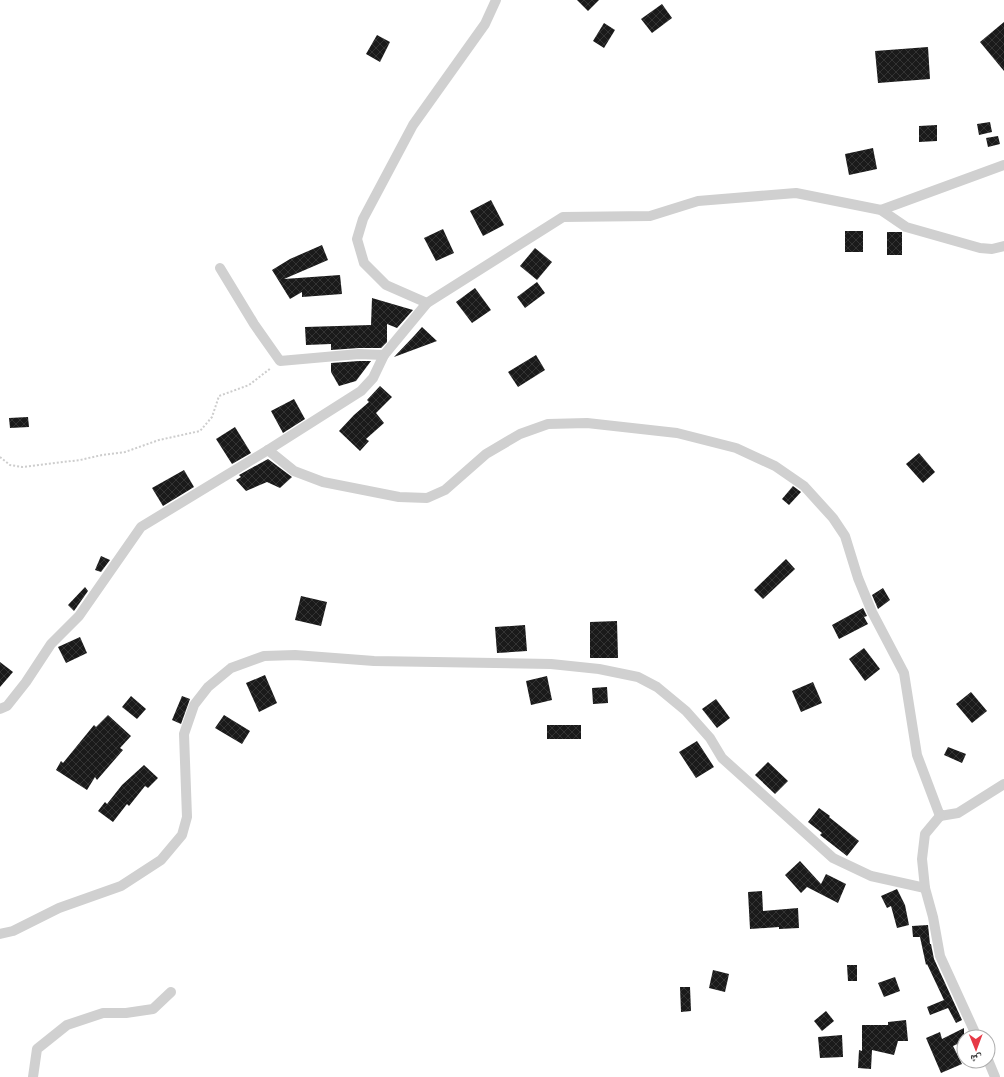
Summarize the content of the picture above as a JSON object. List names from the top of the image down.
{
  "north": "bottom"
}
